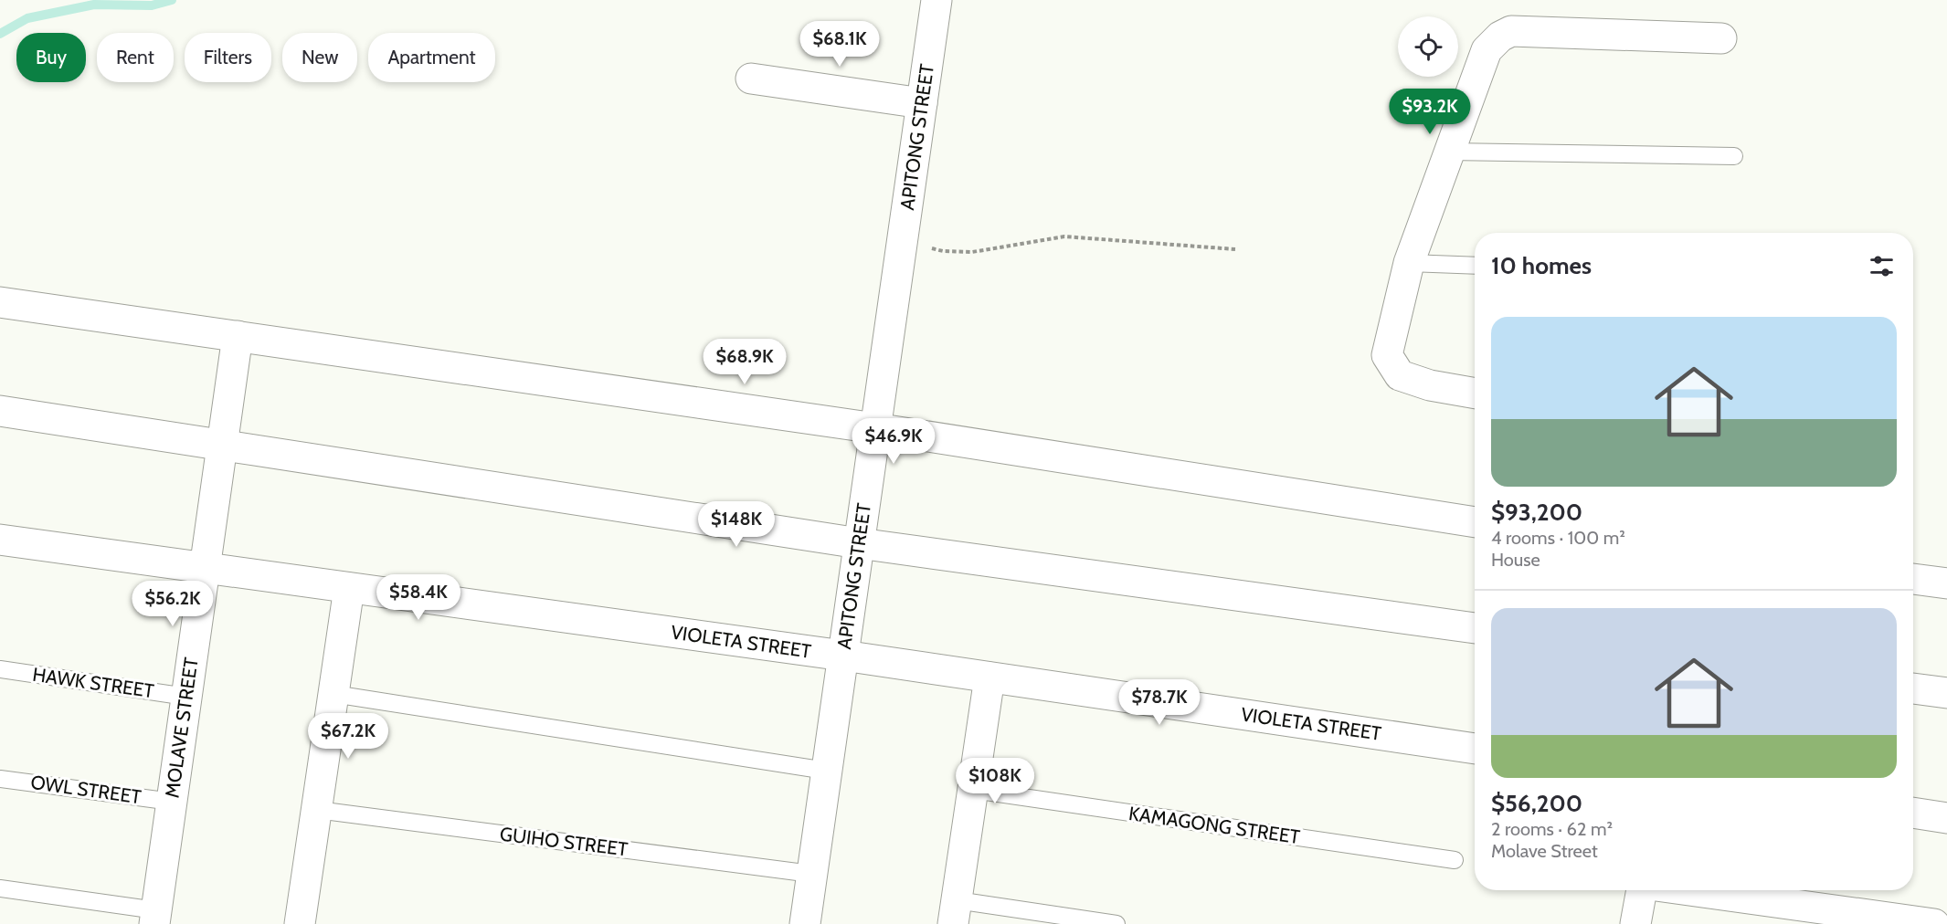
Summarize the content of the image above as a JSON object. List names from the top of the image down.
{
  "streets": {
    "street": ["APITONG STREET", "VIOLETA STREET", "MOLAVE STREET"],
    "lane": [
      "HAWK STREET",
      "OWL STREET",
      "KAMAGONG STREET",
      "GUIHO STREET"
    ]
  },
  "crossings": [
    ["APITONG STREET", "VIOLETA STREET"],
    ["APITONG STREET", "GUIHO STREET"],
    ["VIOLETA STREET", "MOLAVE STREET"],
    ["HAWK STREET", "MOLAVE STREET"],
    ["MOLAVE STREET", "OWL STREET"]
  ],
  "page": {
    "price": [
      "$68.1K",
      "$93.2K",
      "$68.9K",
      "$46.9K",
      "$148K",
      "$58.4K",
      "$56.2K",
      "$78.7K",
      "$67.2K",
      "$108K"
    ],
    "chip": [
      "Buy",
      "Rent",
      "Filters",
      "New",
      "Apartment"
    ],
    "heading": "10 homes",
    "list": [
      {
        "name": "$93,200",
        "note": "4 rooms · 100 m² · House"
      },
      {
        "name": "$56,200",
        "note": "2 rooms · 62 m² · Molave Street"
      }
    ]
  }
}
